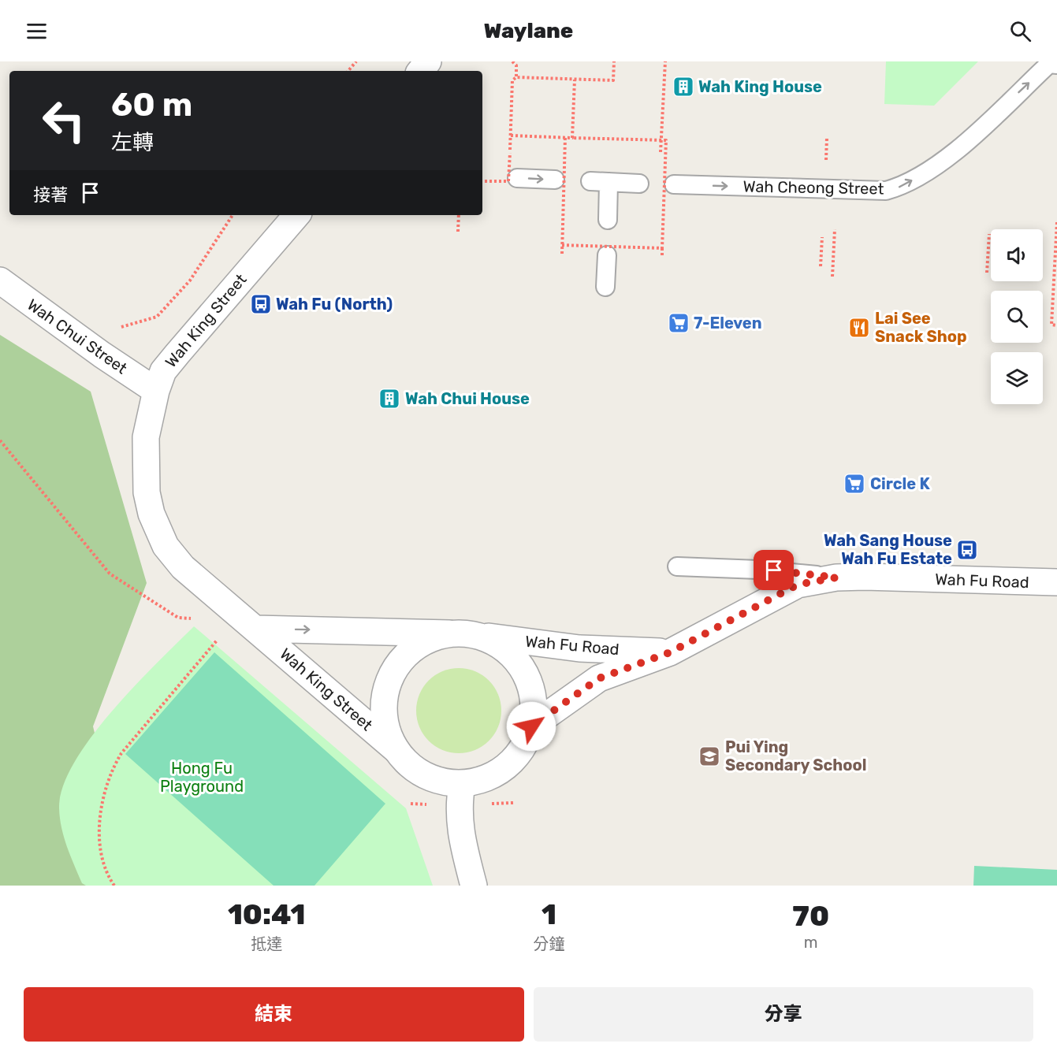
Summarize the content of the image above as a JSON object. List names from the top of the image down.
{
  "streets": {
    "street": ["Wah King Street", "Wah Chui Street", "Wah Fu Road"],
    "lane": ["Wah Cheong Street"]
  },
  "crossings": [
    ["Wah King Street", "Wah Chui Street"],
    ["Wah King Street", "Wah Fu Road"]
  ],
  "one_way": ["Wah Cheong Street"],
  "parks": ["Hong Fu Playground"],
  "places": {
    "building": ["Wah King House", "Wah Chui House"],
    "bus stop": ["Wah Fu (North)", "Wah Sang House Wah Fu Estate"],
    "supermarket": ["7-Eleven", "Circle K"],
    "restaurant": ["Lai See Snack Shop"],
    "school or university": ["Pui Ying Secondary School"]
  },
  "page": {
    "header": "Waylane",
    "turn": ["60 m", "左轉"],
    "then": "接著",
    "eta": [
      "10:41",
      "抵達",
      "1",
      "分鐘",
      "70",
      "m"
    ],
    "buttons": ["結束", "分享"]
  }
}
